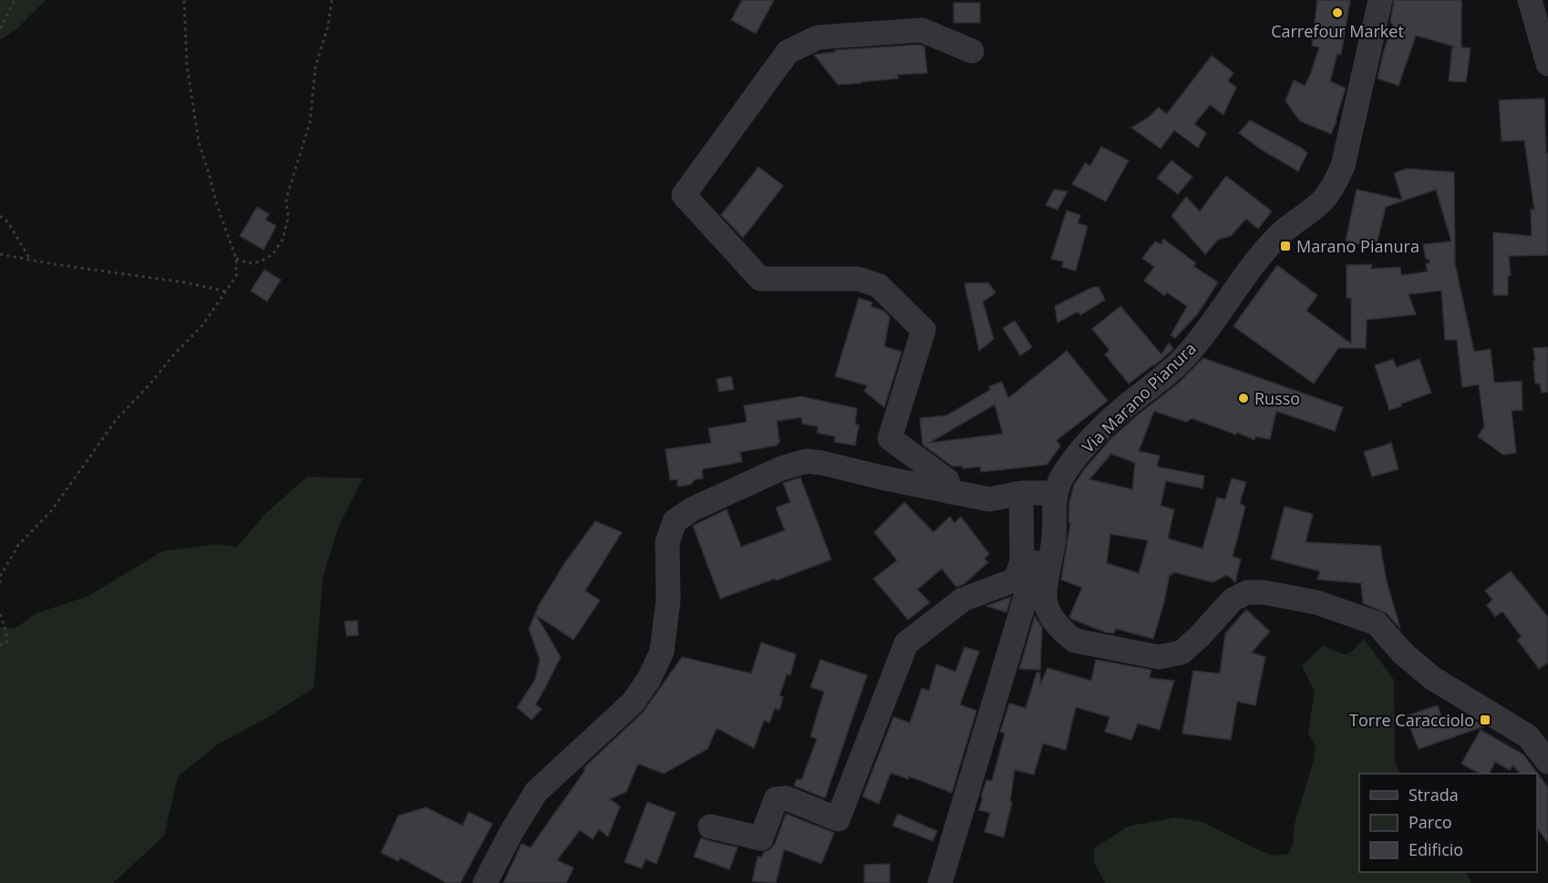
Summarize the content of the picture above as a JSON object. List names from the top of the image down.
{
  "streets": {
    "street": ["Via Marano Pianura"]
  },
  "places": {
    "other": ["Carrefour Market", "Russo"],
    "transit": ["Marano Pianura", "Torre Caracciolo"]
  },
  "legend": ["Strada", "Parco", "Edificio"]
}
